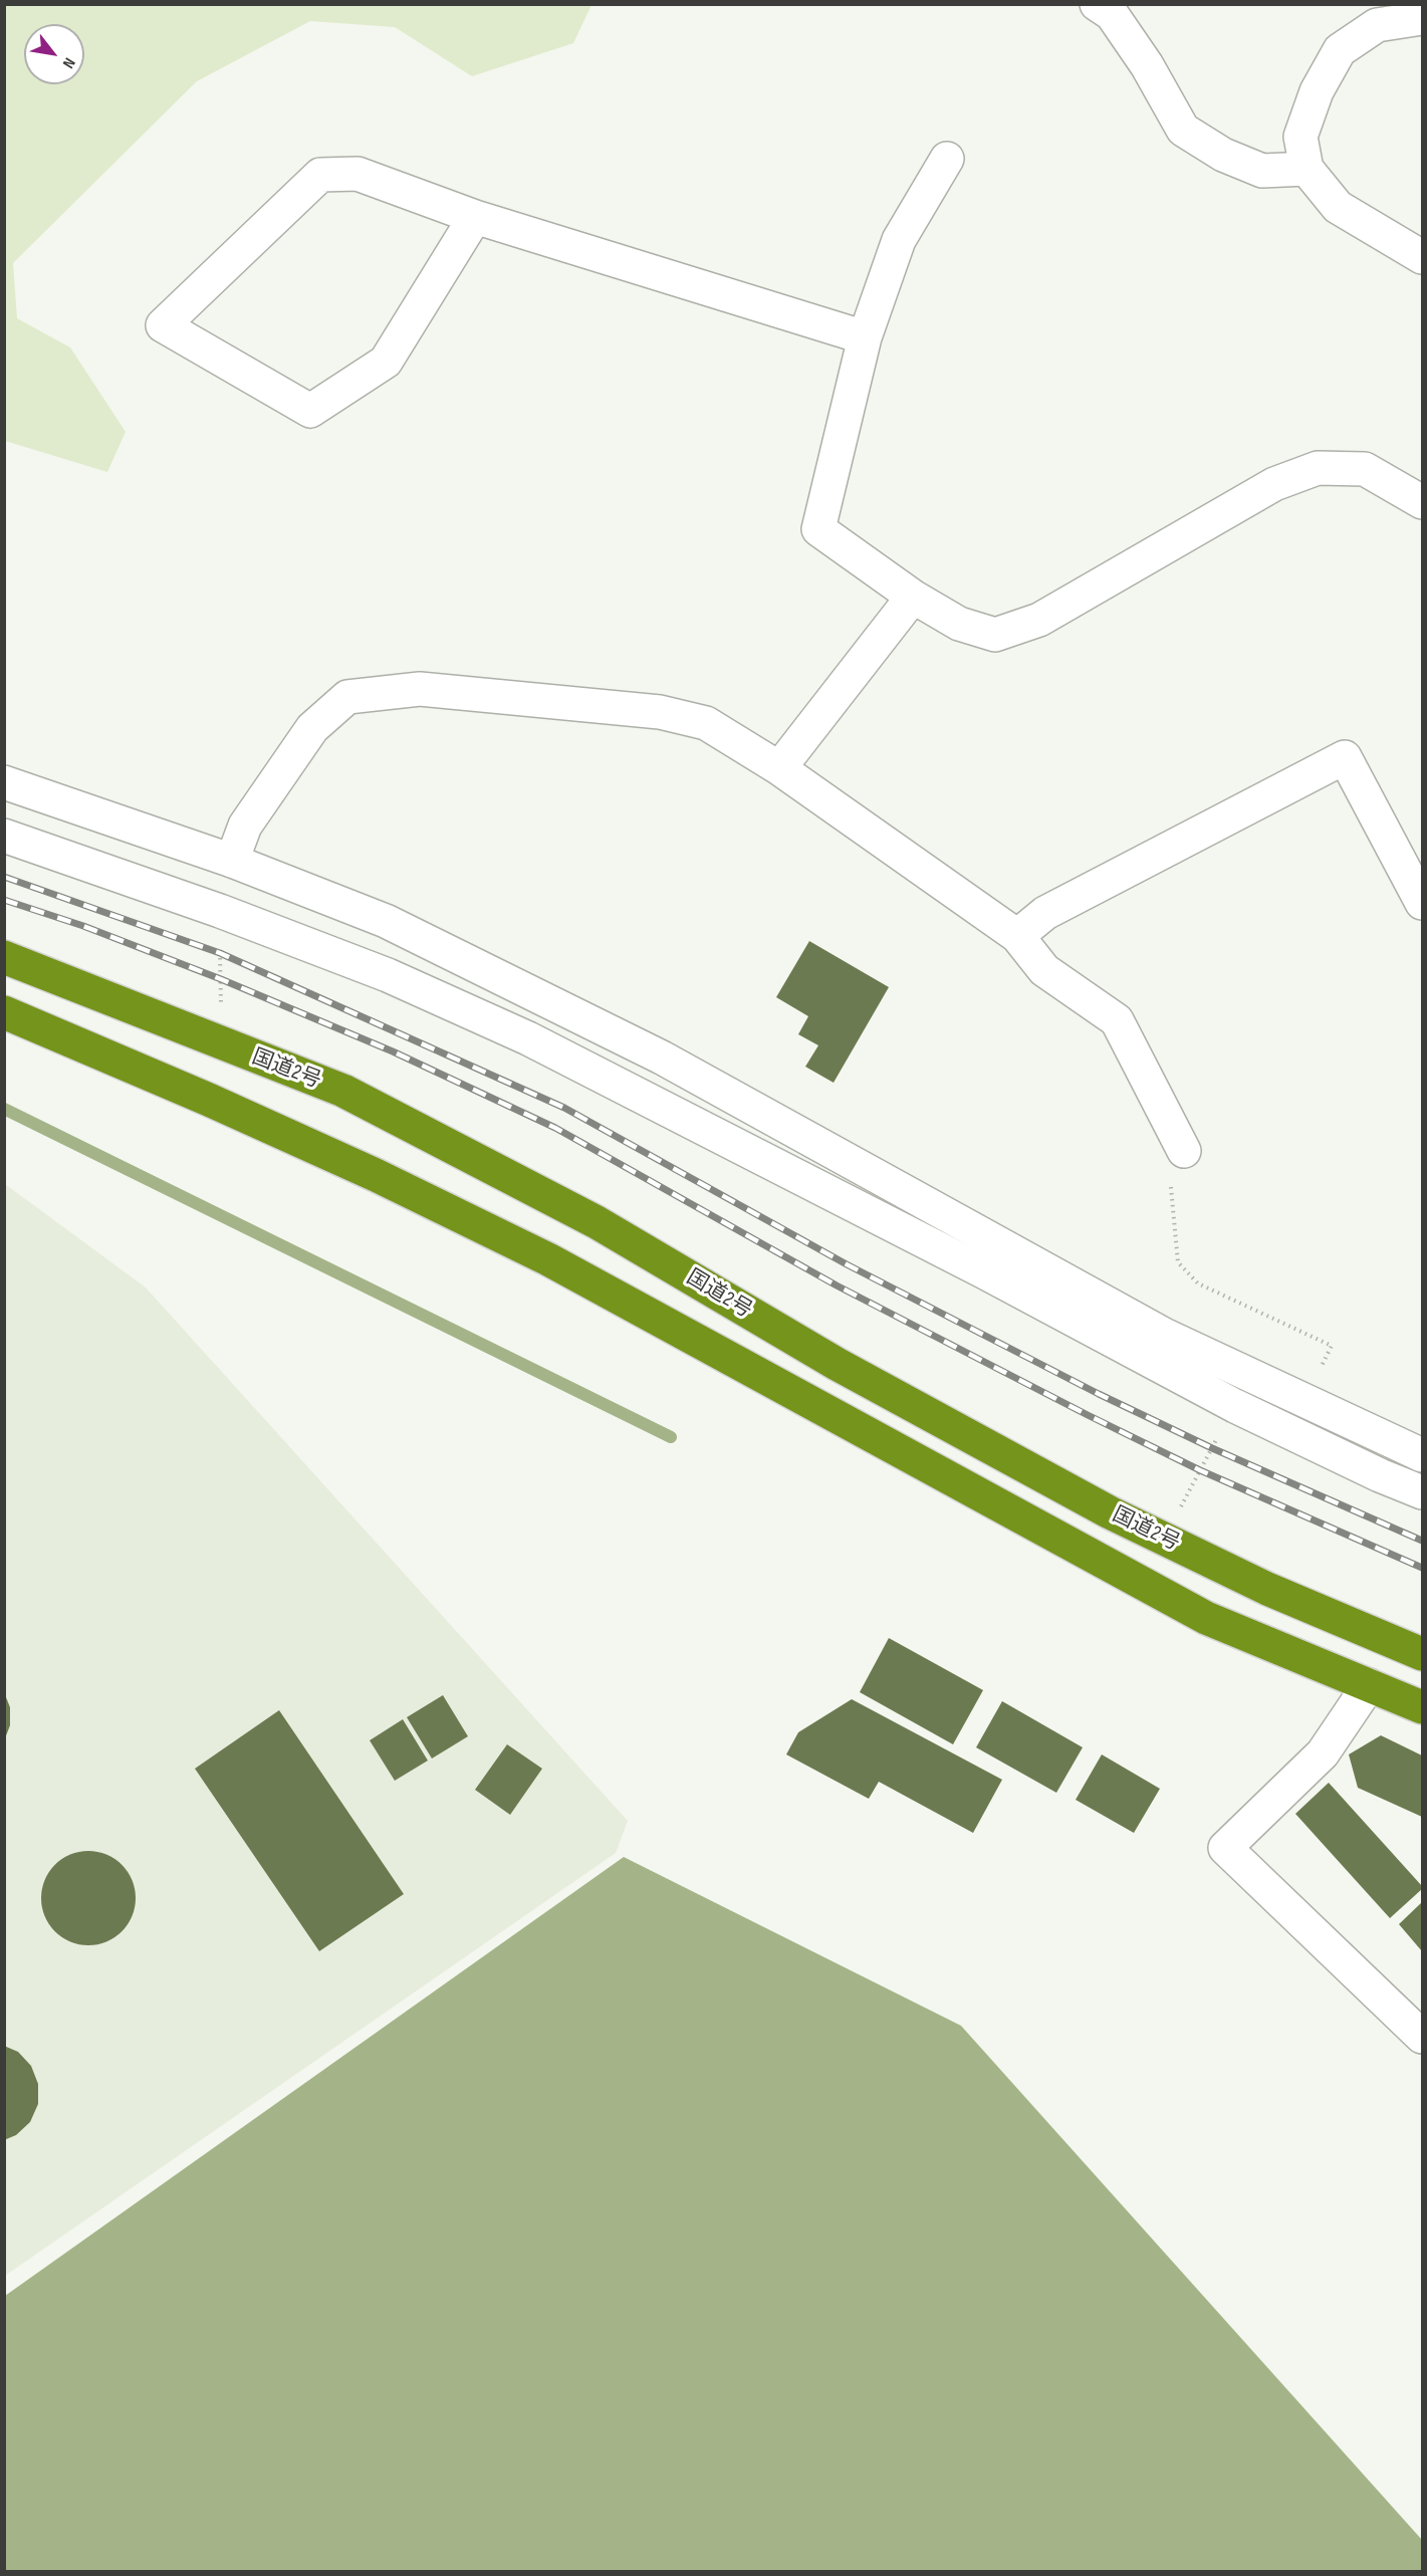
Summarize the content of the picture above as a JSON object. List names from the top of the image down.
{
  "streets": {
    "highway": ["国道2号"]
  },
  "north": "bottom right"
}
